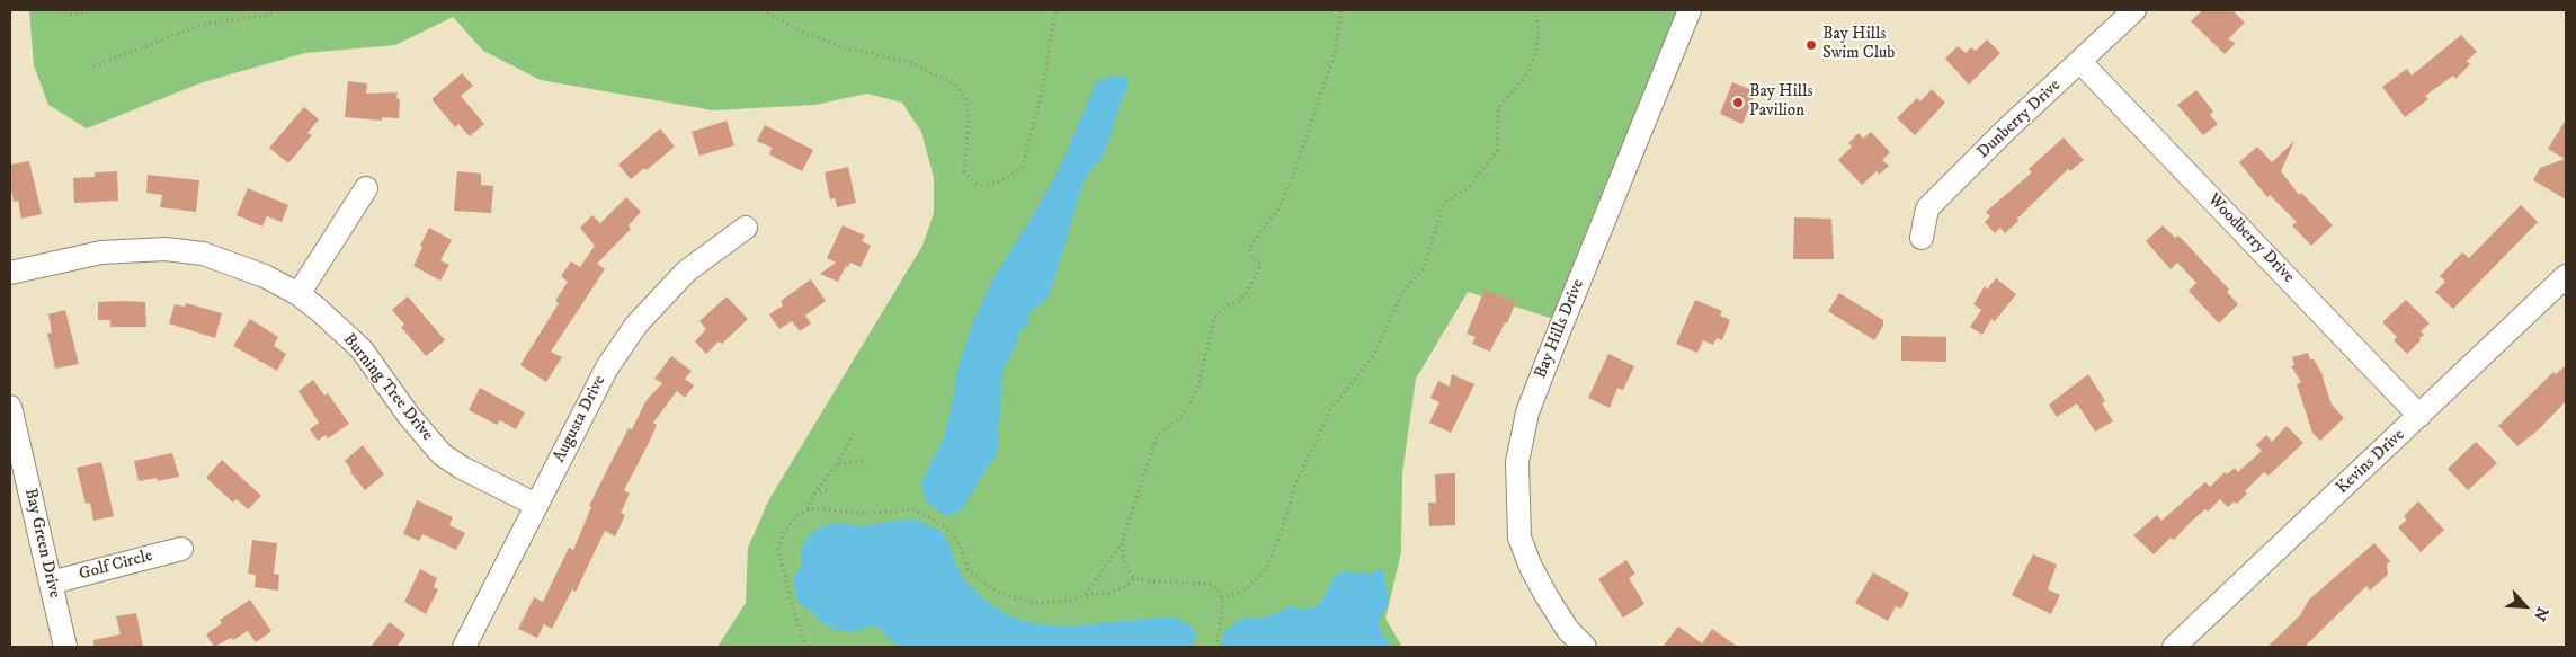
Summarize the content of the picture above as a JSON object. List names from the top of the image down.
{
  "streets": {
    "street": [
      "Dunberry Drive",
      "Woodberry Drive",
      "Bay Hills Drive",
      "Burning Tree Drive",
      "Augusta Drive",
      "Kevins Drive",
      "Bay Green Drive",
      "Golf Circle"
    ]
  },
  "crossings": [
    ["Dunberry Drive", "Woodberry Drive"],
    ["Woodberry Drive", "Kevins Drive"],
    ["Burning Tree Drive", "Augusta Drive"],
    ["Bay Green Drive", "Golf Circle"]
  ],
  "places": ["Bay Hills Swim Club", "Bay Hills Pavilion"],
  "north": "bottom right"
}
